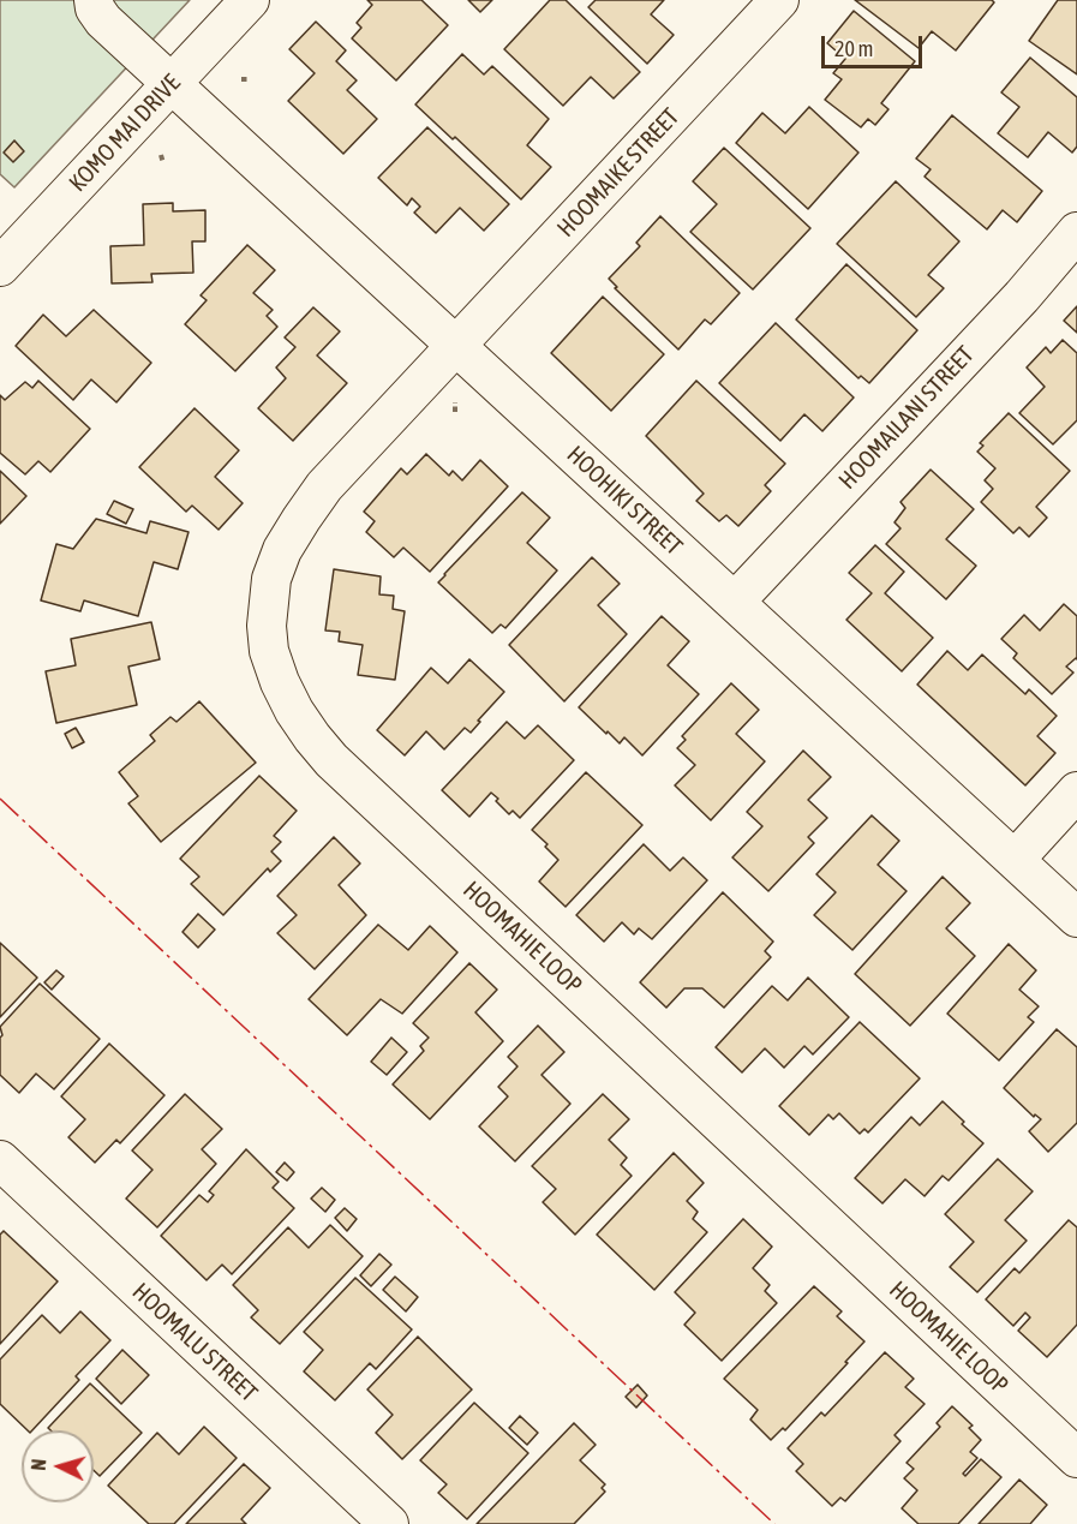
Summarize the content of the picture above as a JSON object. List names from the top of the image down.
{
  "streets": {
    "street": [
      "KOMO MAI DRIVE",
      "HOOMAIKE STREET",
      "HOOMAILANI STREET",
      "HOOHIKI STREET",
      "HOOMAHIE LOOP",
      "HOOMALU STREET"
    ]
  },
  "crossings": [
    ["KOMO MAI DRIVE", "HOOHIKI STREET"],
    ["HOOMAIKE STREET", "HOOHIKI STREET"],
    ["HOOMAIKE STREET", "HOOMAHIE LOOP"],
    ["HOOMAILANI STREET", "HOOHIKI STREET"],
    ["HOOHIKI STREET", "HOOMAHIE LOOP"]
  ],
  "scale_bar": "20 m",
  "north": "left"
}
